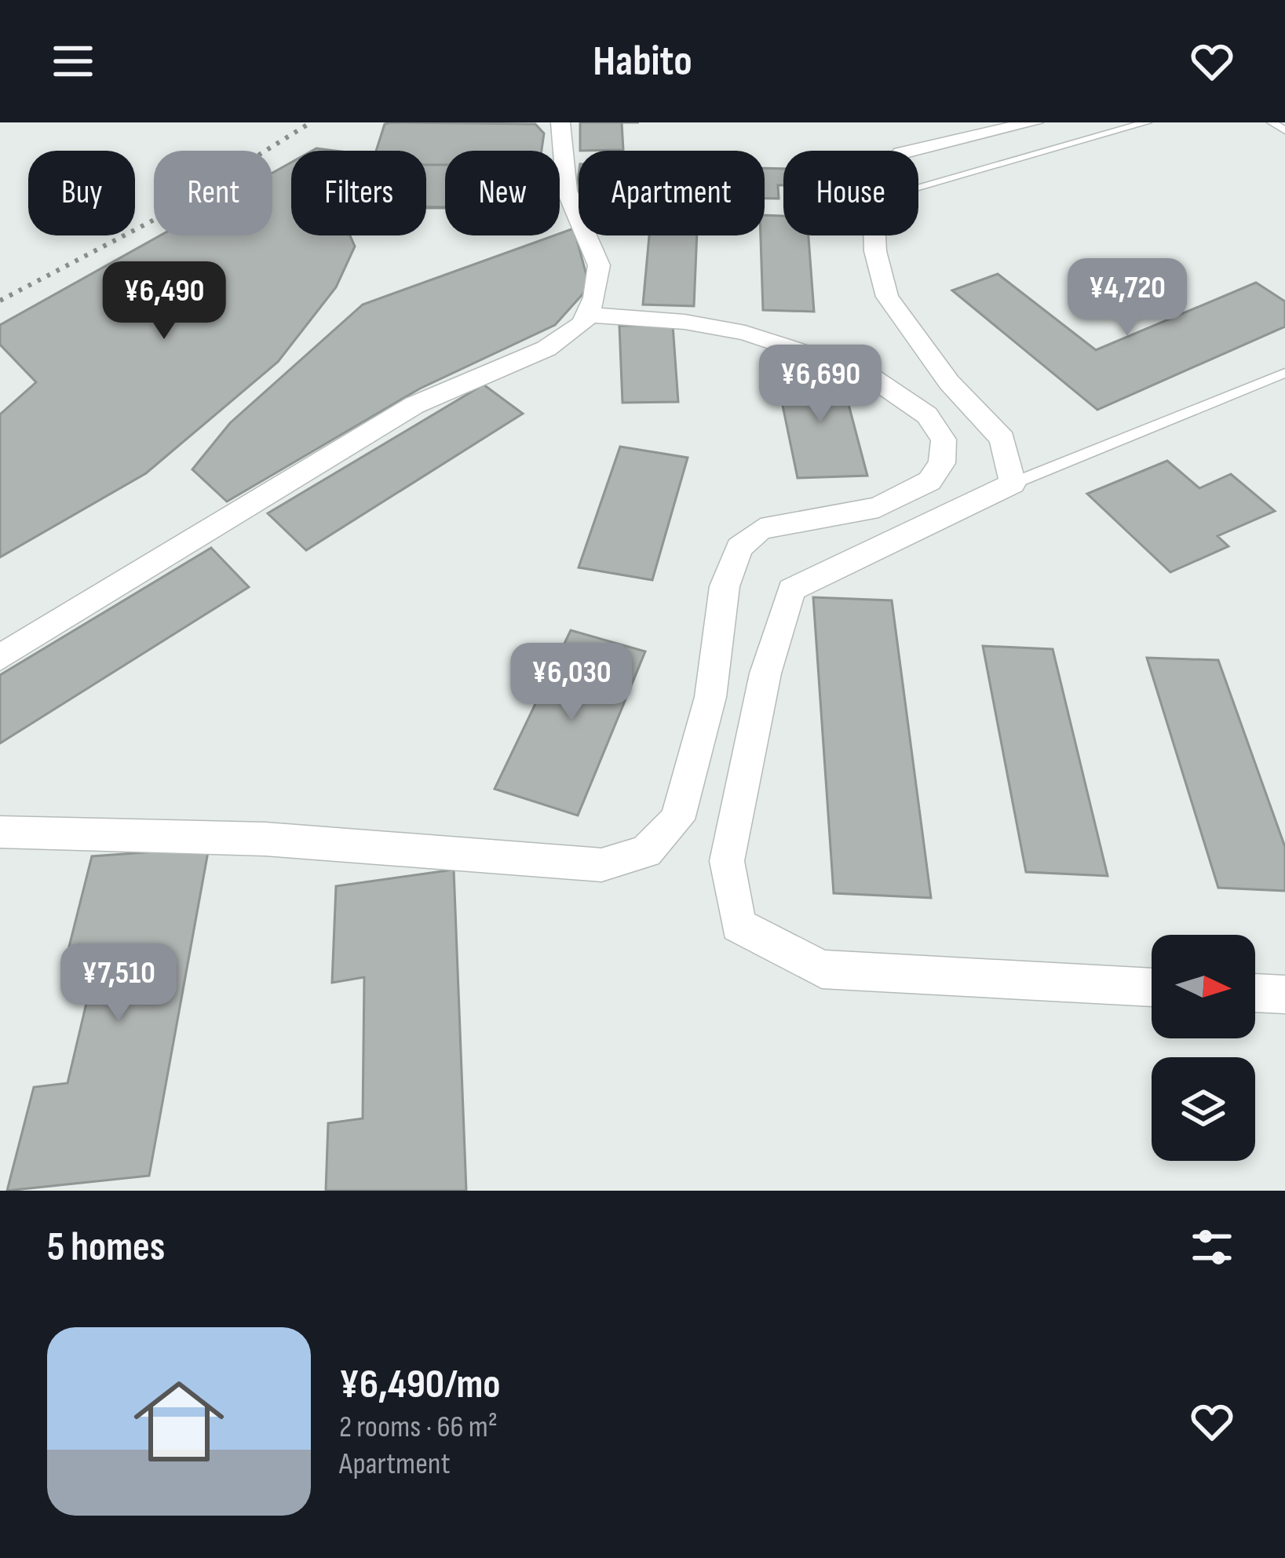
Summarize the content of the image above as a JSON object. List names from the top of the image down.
{
  "north": "right",
  "page": {
    "header": "Habito",
    "chip": [
      "Buy",
      "Rent",
      "Filters",
      "New",
      "Apartment",
      "House"
    ],
    "price": [
      "¥4,720",
      "¥6,490",
      "¥6,690",
      "¥6,030",
      "¥7,510"
    ],
    "heading": "5 homes",
    "list": [
      {
        "name": "¥6,490/mo",
        "note": "2 rooms · 66 m² · Apartment"
      }
    ]
  }
}
